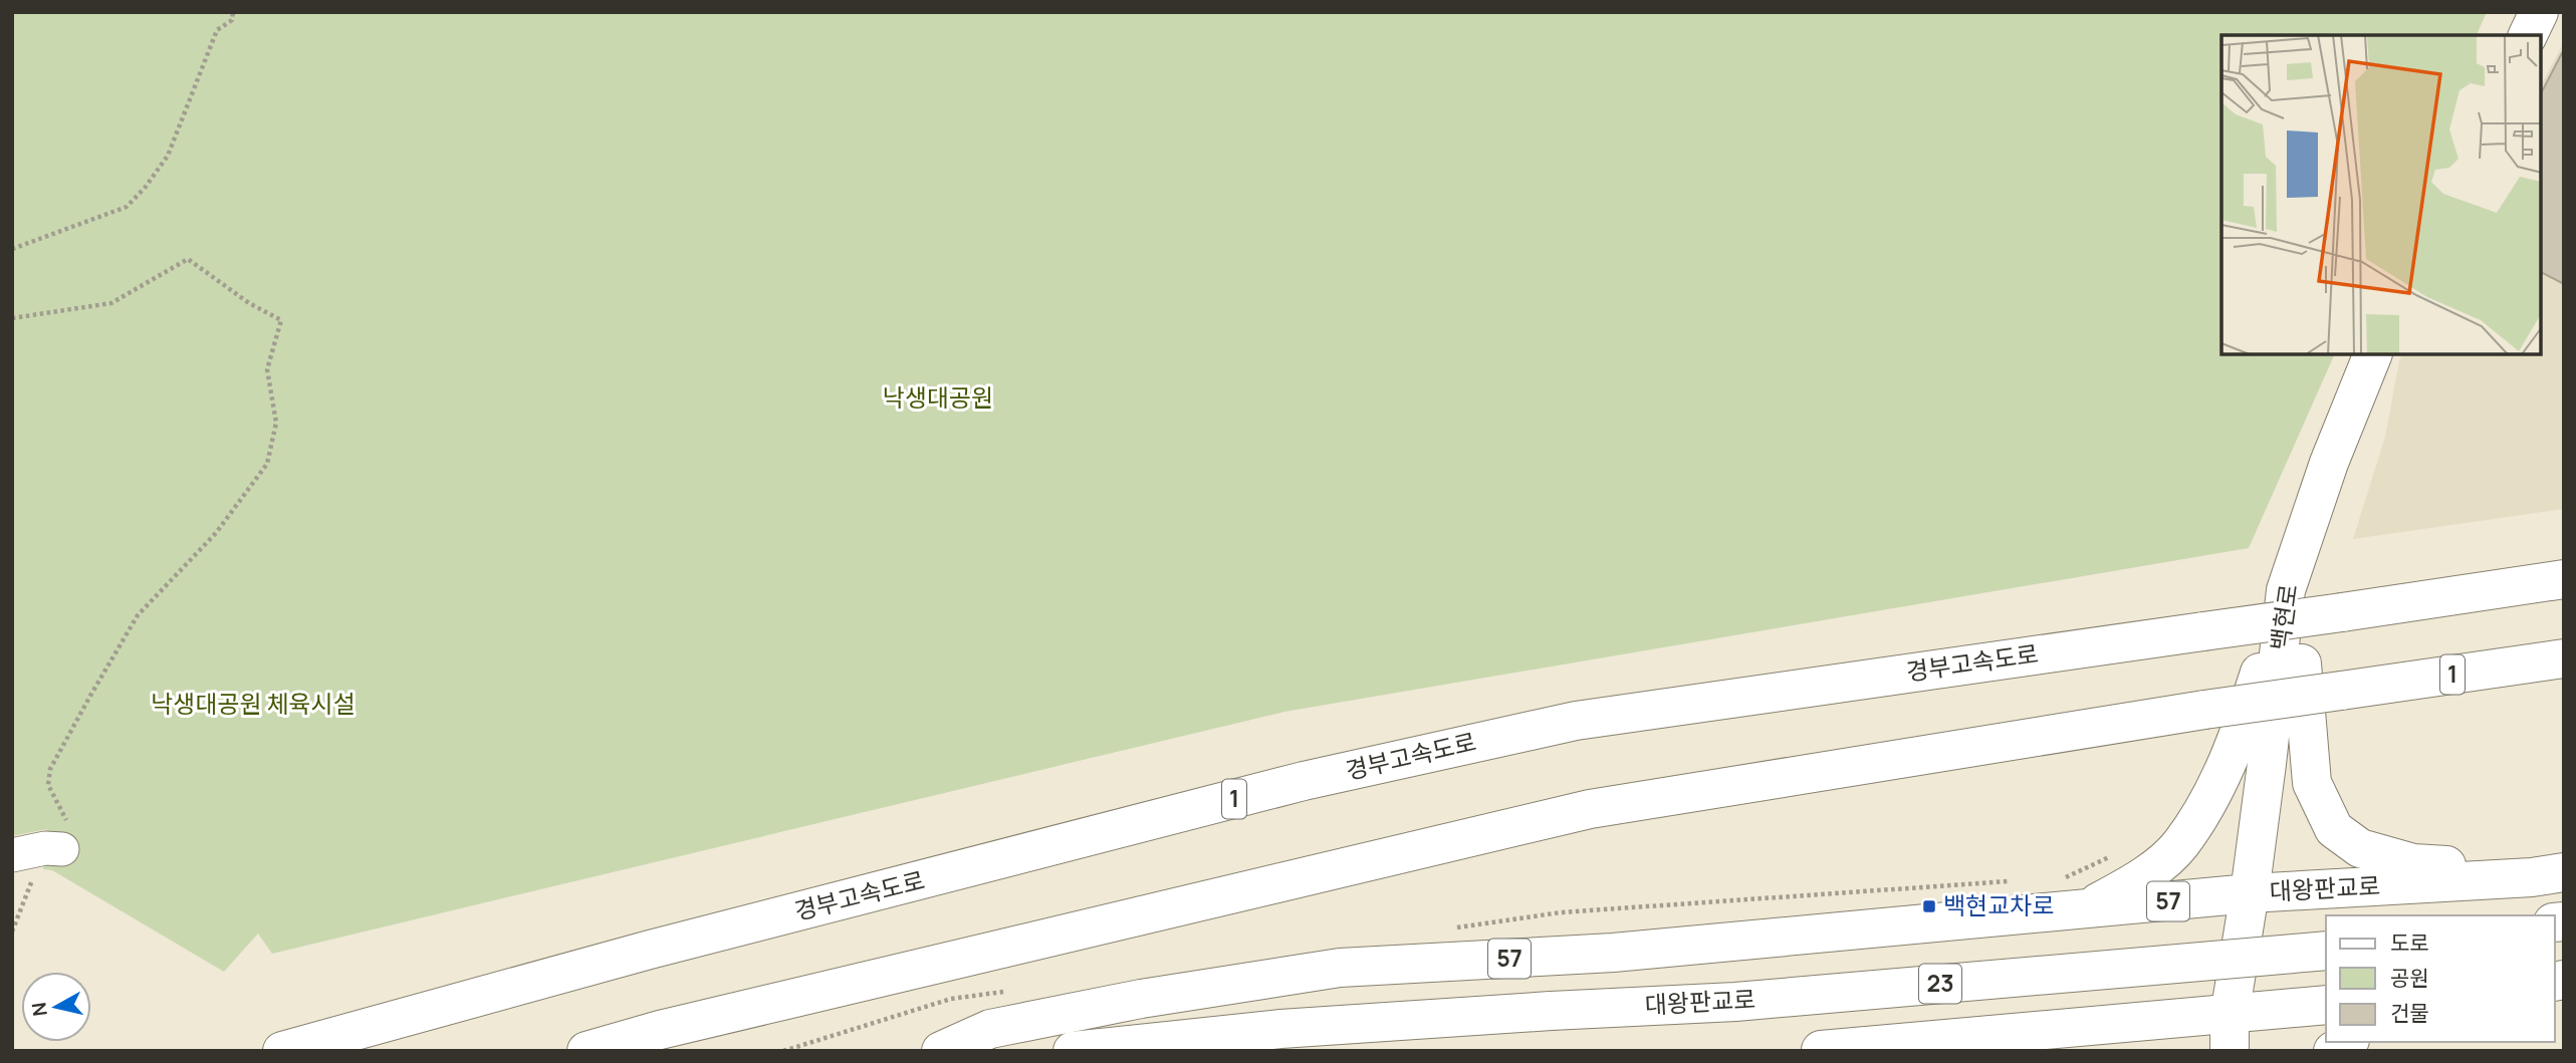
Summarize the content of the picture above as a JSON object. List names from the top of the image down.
{
  "streets": {
    "main road": [
      "백현로",
      "경부고속도로",
      "1",
      "대왕판교로",
      "57",
      "23"
    ]
  },
  "crossings": [
    ["백현로", "대왕판교로"],
    ["대왕판교로", "57"]
  ],
  "parks": ["낙생대공원", "낙생대공원 체육시설"],
  "places": {
    "transit": ["백현교차로"]
  },
  "legend": ["도로", "공원", "건물"],
  "north": "left"
}
